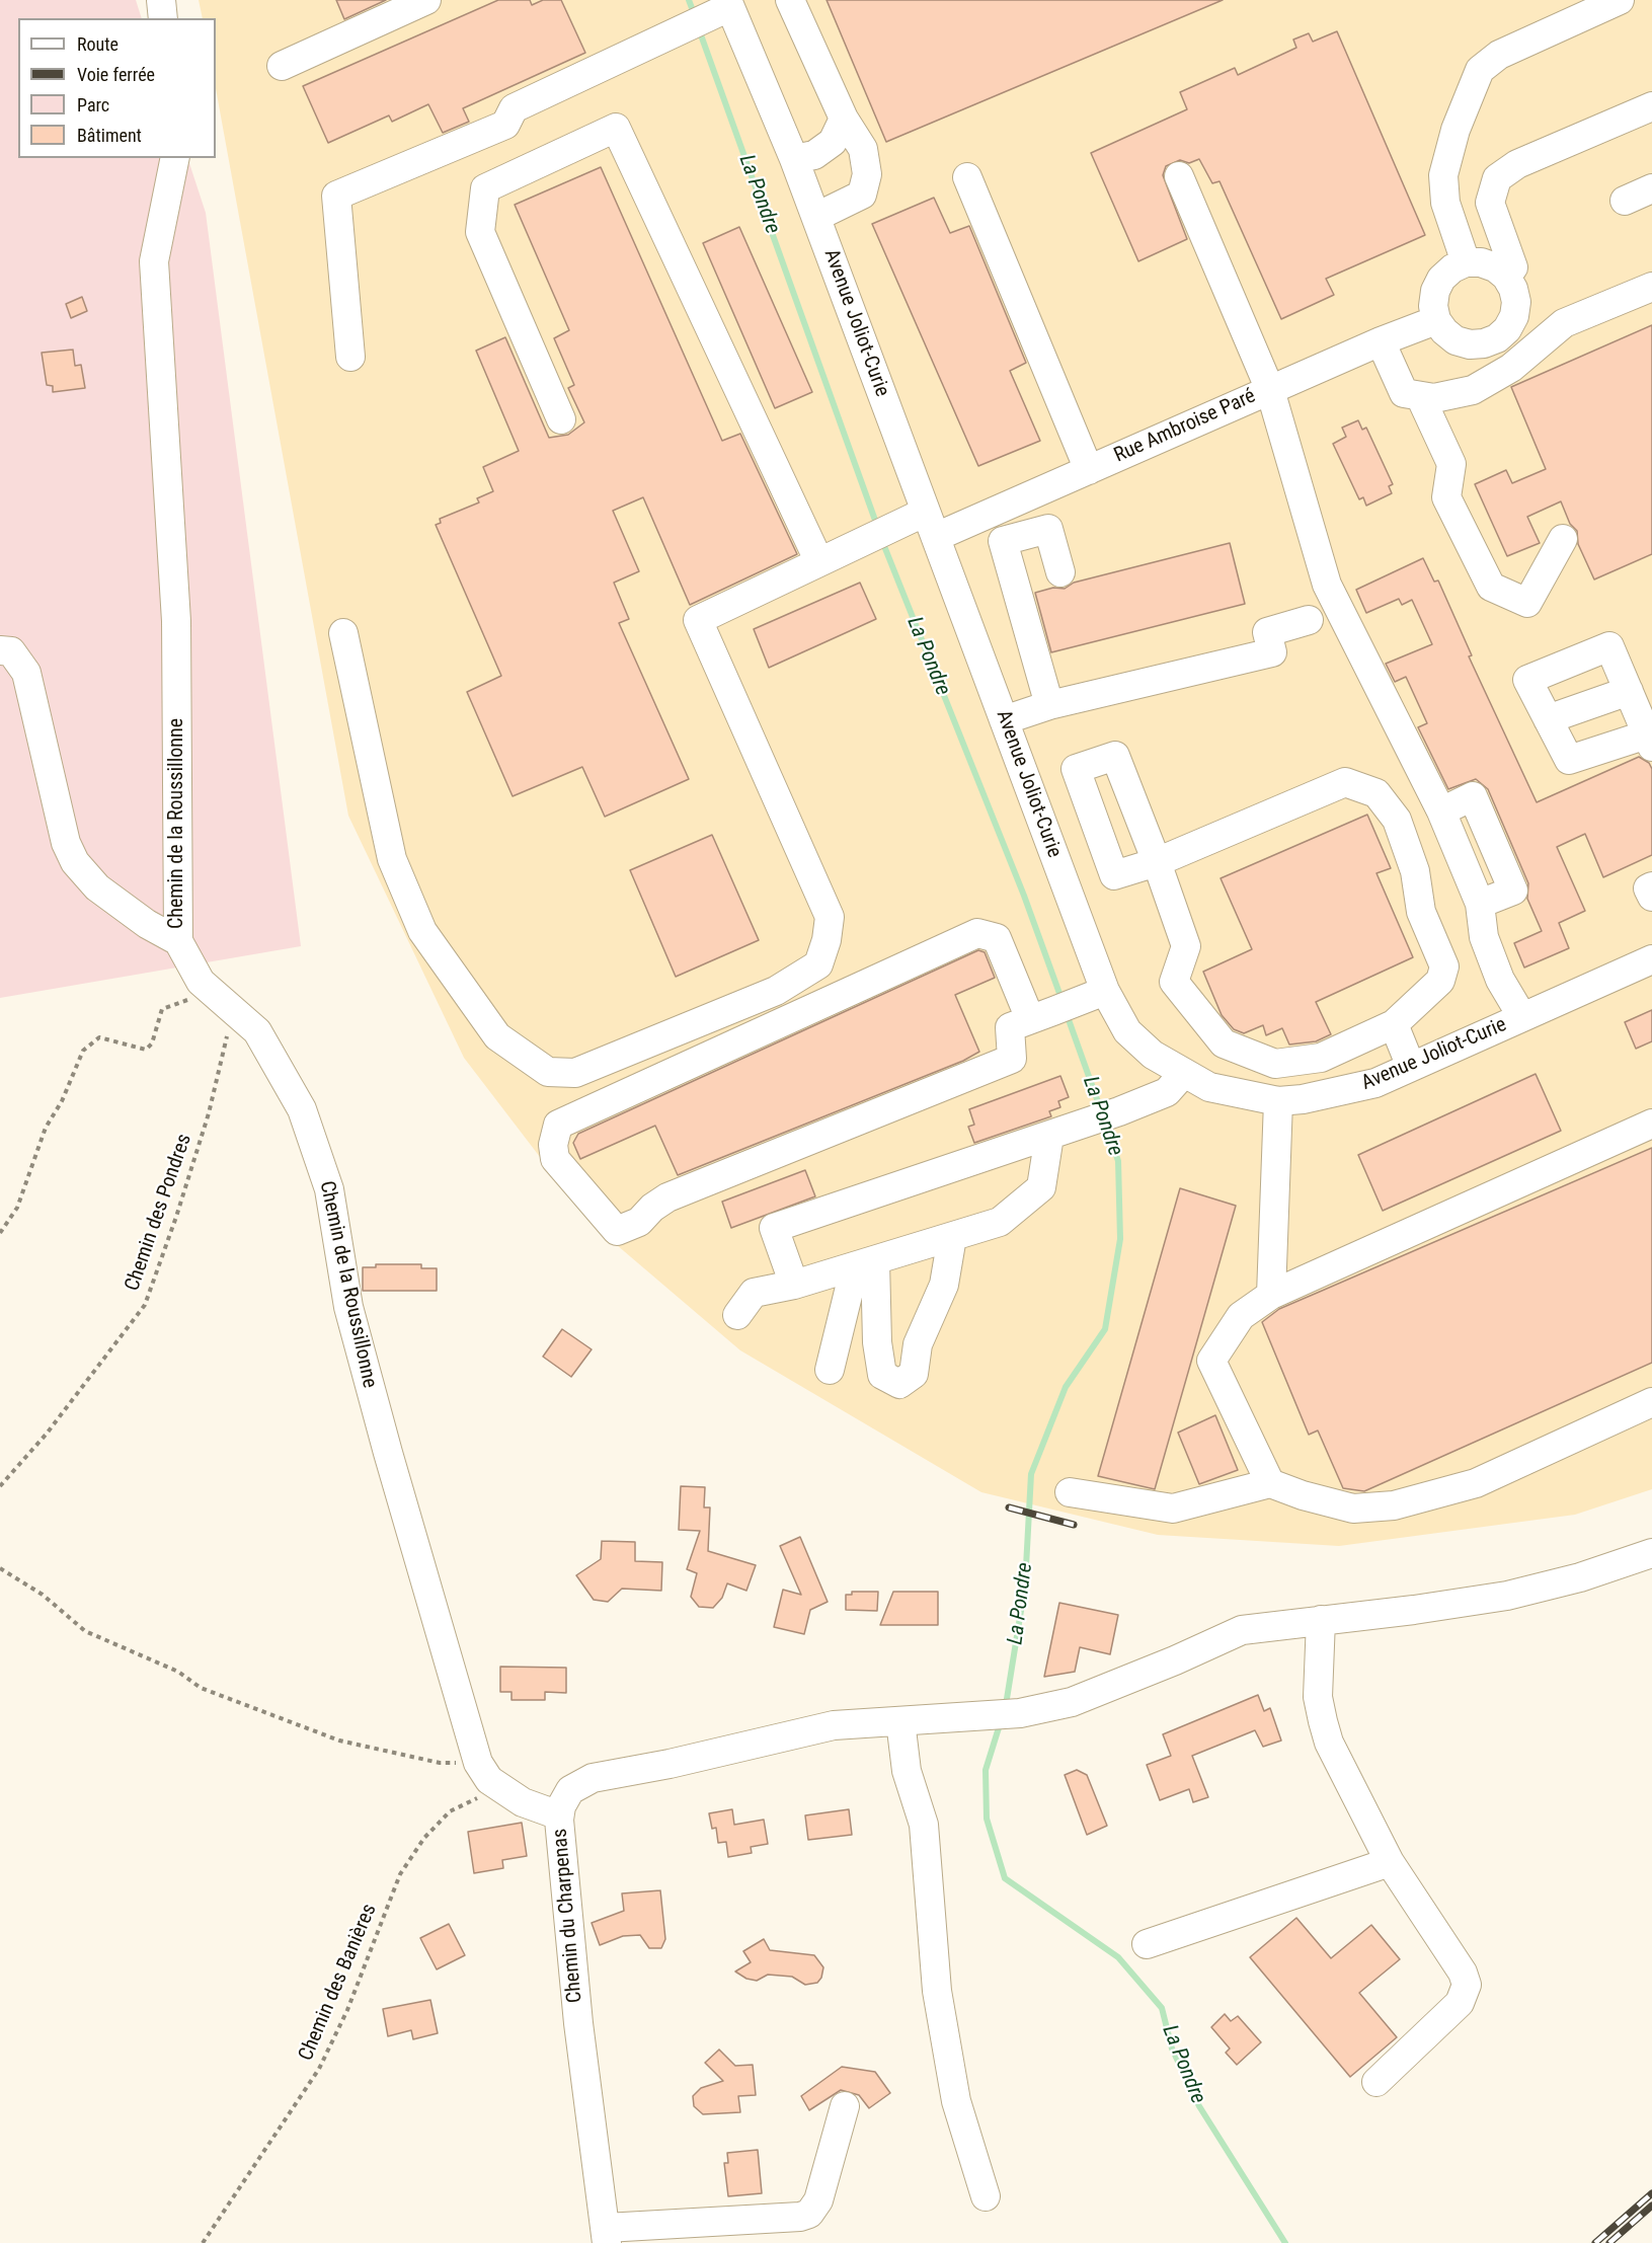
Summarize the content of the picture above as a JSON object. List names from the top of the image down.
{
  "streets": {
    "street": [
      "Avenue Joliot-Curie",
      "Rue Ambroise Paré",
      "Chemin de la Roussillonne",
      "Chemin du Charpenas"
    ],
    "path": ["Chemin des Pondres", "Chemin des Banières"]
  },
  "crossings": [
    ["Avenue Joliot-Curie", "Rue Ambroise Paré"],
    ["Chemin de la Roussillonne", "Chemin des Pondres"],
    ["Chemin de la Roussillonne", "Chemin du Charpenas"],
    ["Chemin de la Roussillonne", "Chemin des Banières"]
  ],
  "water": ["La Pondre"],
  "legend": [
    "Route",
    "Voie ferrée",
    "Parc",
    "Bâtiment"
  ]
}
